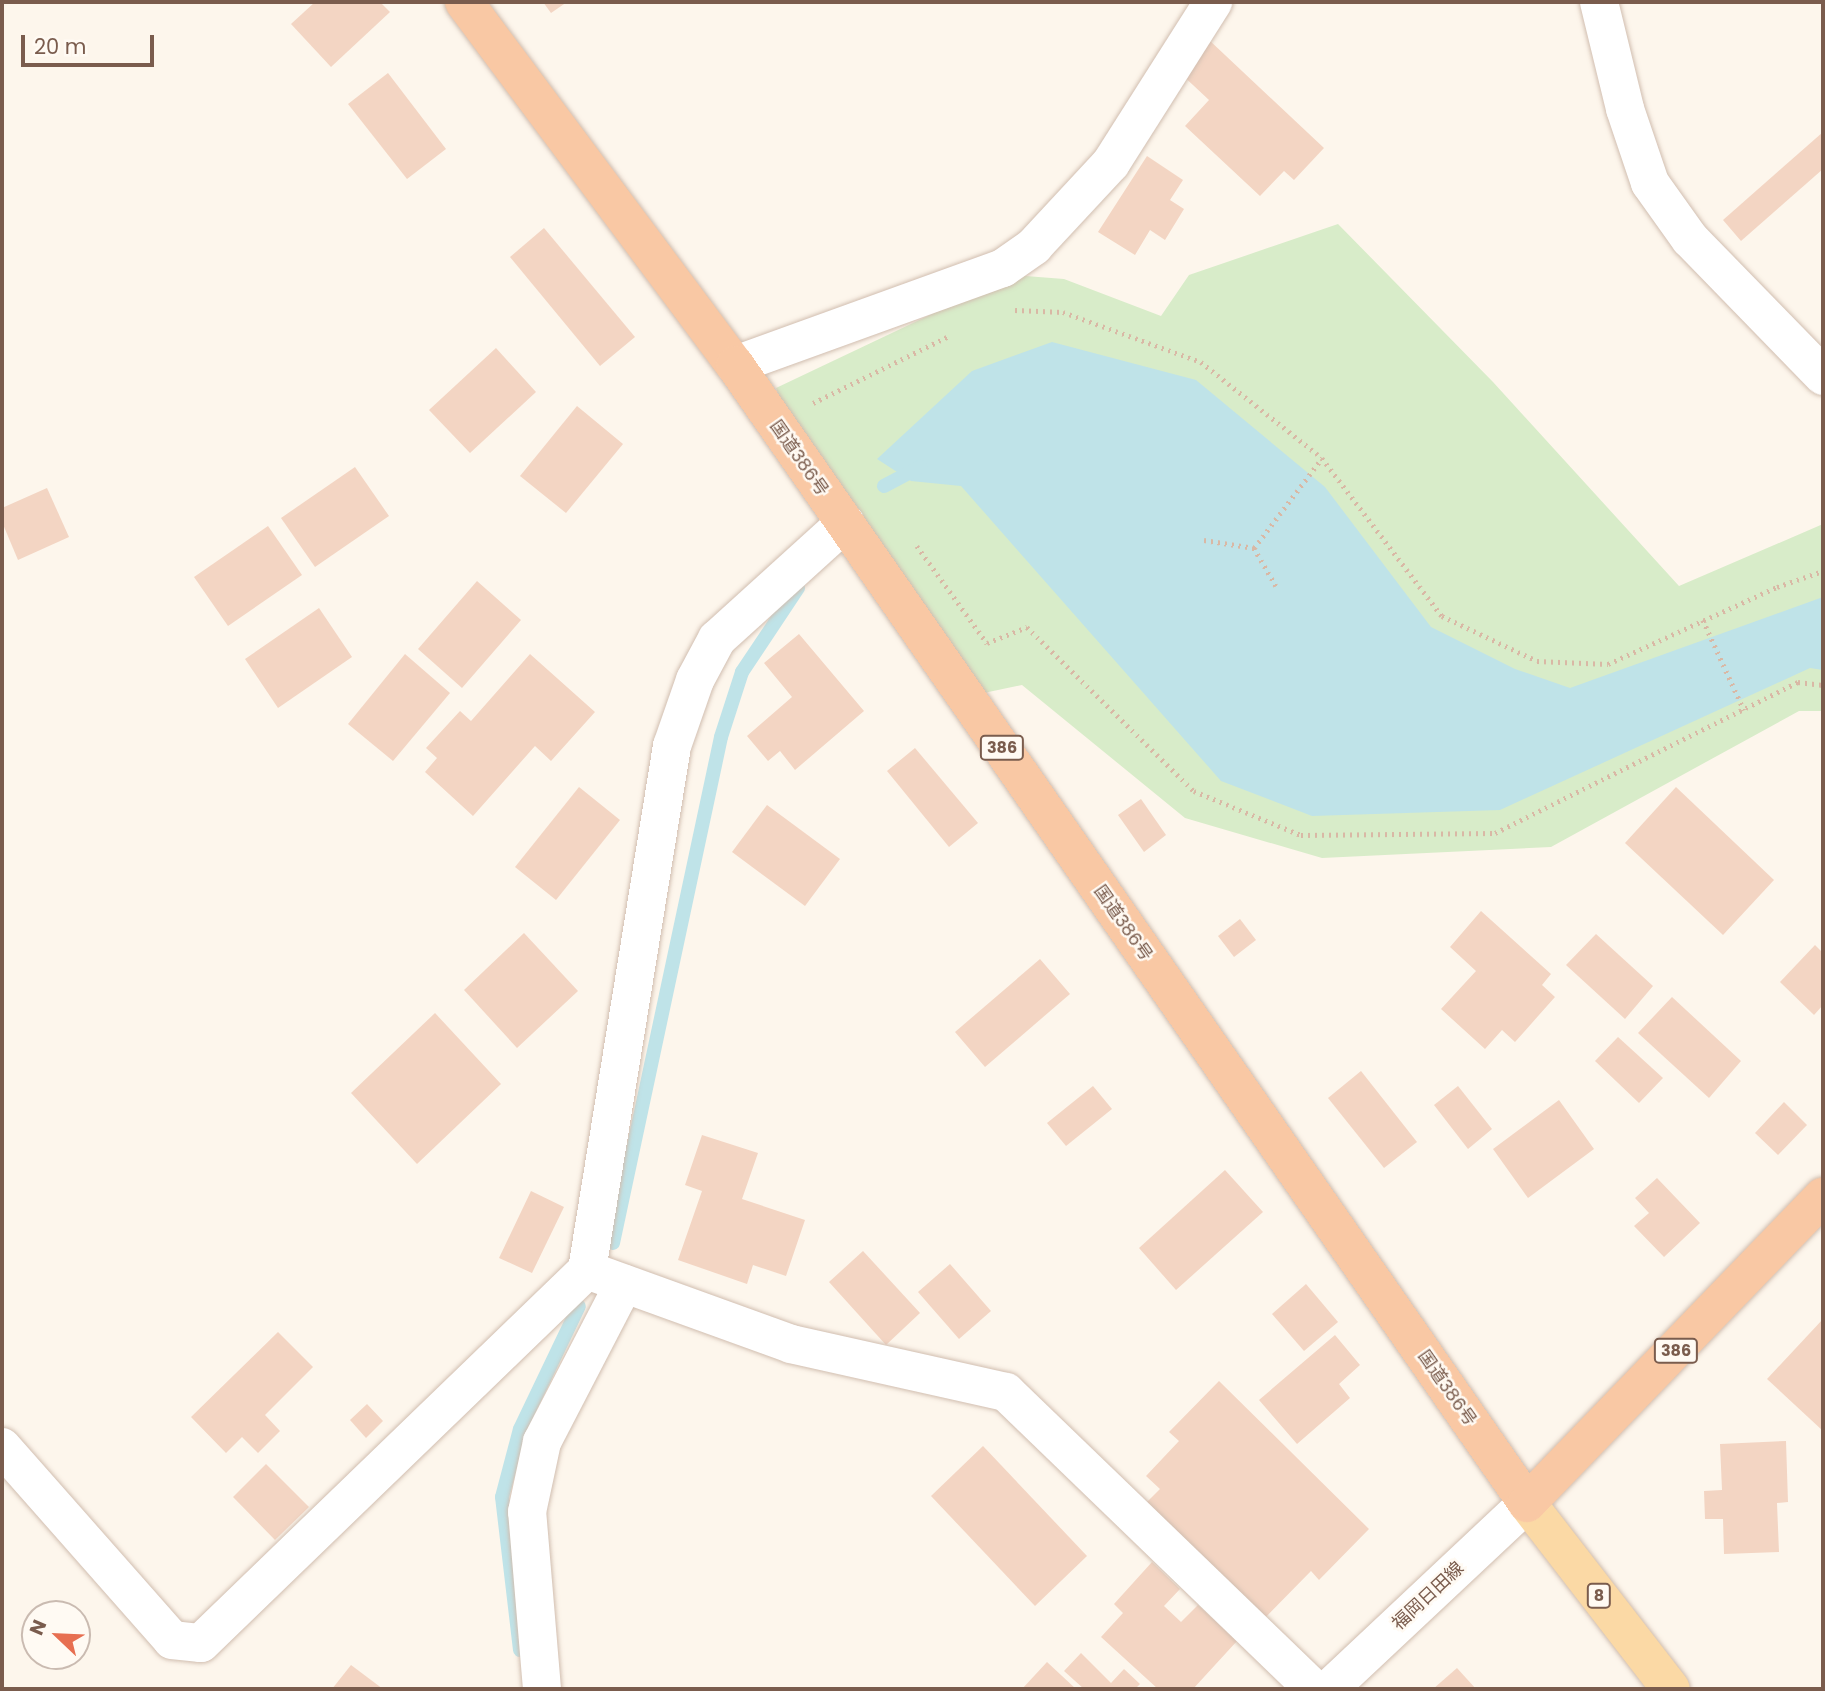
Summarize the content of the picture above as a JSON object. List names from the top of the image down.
{
  "streets": {
    "highway": ["国道386号", "386"],
    "main road": ["8"],
    "street": ["福岡日田線"]
  },
  "crossings": [
    ["国道386号", "386"],
    ["国道386号", "福岡日田線"],
    ["国道386号", "8"],
    ["386", "福岡日田線"],
    ["386", "8"],
    ["福岡日田線", "8"]
  ],
  "scale_bar": "20 m",
  "north": "top left"
}
